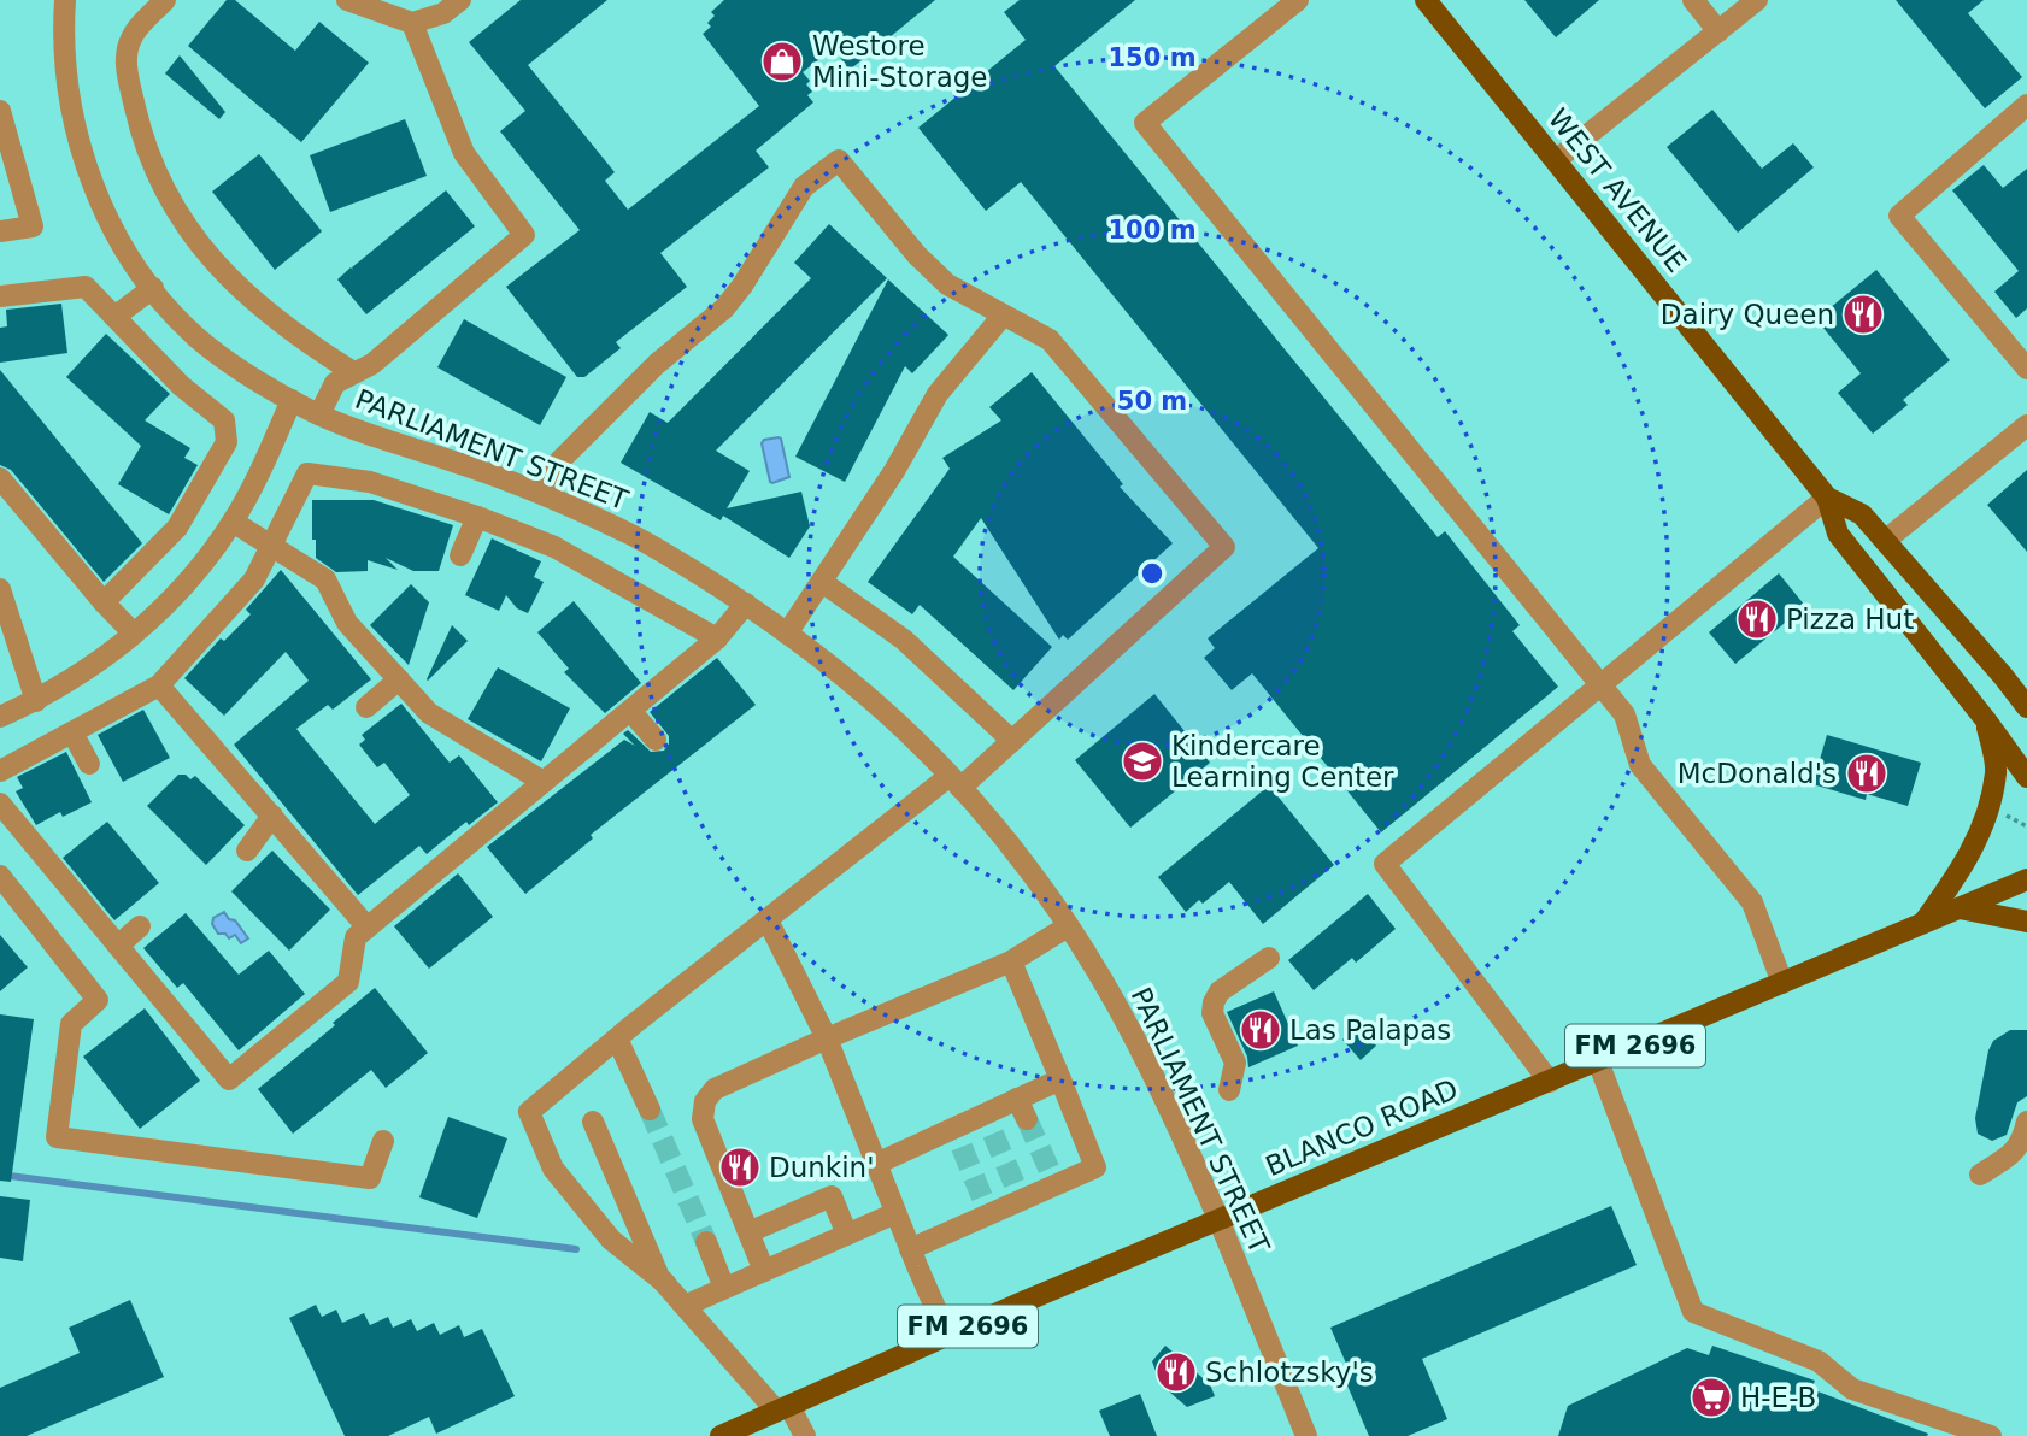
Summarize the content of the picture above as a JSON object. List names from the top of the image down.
{
  "streets": {
    "main road": ["WEST AVENUE", "FM 2696", "BLANCO ROAD"],
    "street": ["PARLIAMENT STREET"]
  },
  "crossings": [
    ["PARLIAMENT STREET", "BLANCO ROAD"]
  ],
  "places": {
    "shop": ["Westore Mini-Storage"],
    "restaurant": [
      "Dairy Queen",
      "Pizza Hut",
      "McDonald's",
      "Las Palapas",
      "Dunkin'",
      "Schlotzsky's"
    ],
    "school or university": ["Kindercare Learning Center"],
    "supermarket": ["H-E-B"]
  },
  "rings": ["150 m", "100 m", "50 m"]
}
